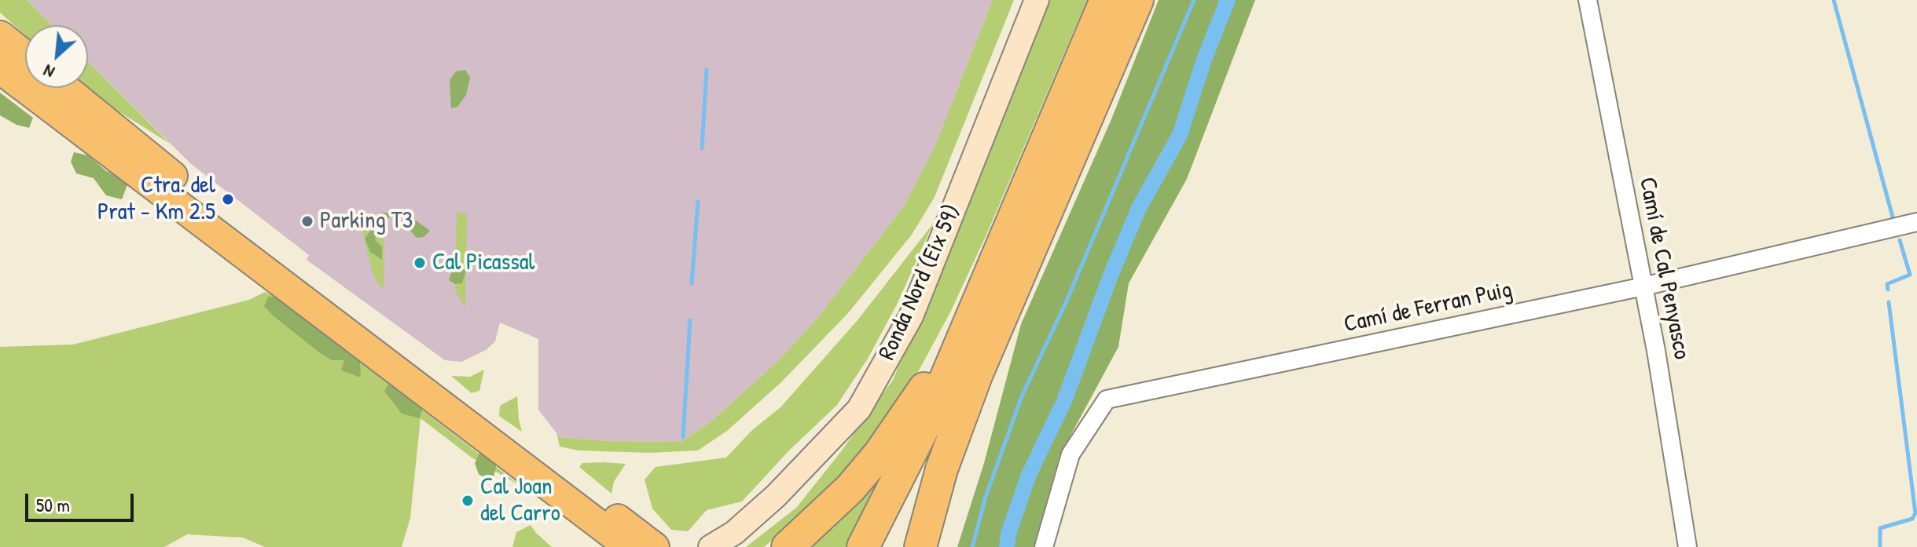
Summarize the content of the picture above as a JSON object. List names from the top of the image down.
{
  "streets": {
    "main road": ["Ronda Nord (Eix 59)"],
    "street": ["Camí de Cal Penyasco", "Camí de Ferran Puig"]
  },
  "crossings": [
    ["Camí de Cal Penyasco", "Camí de Ferran Puig"]
  ],
  "places": [
    "Ctra. del Prat - Km 2.5",
    "Parking T3",
    "Cal Picassal",
    "Cal Joan del Carro"
  ],
  "scale_bar": "50 m",
  "north": "bottom left"
}
